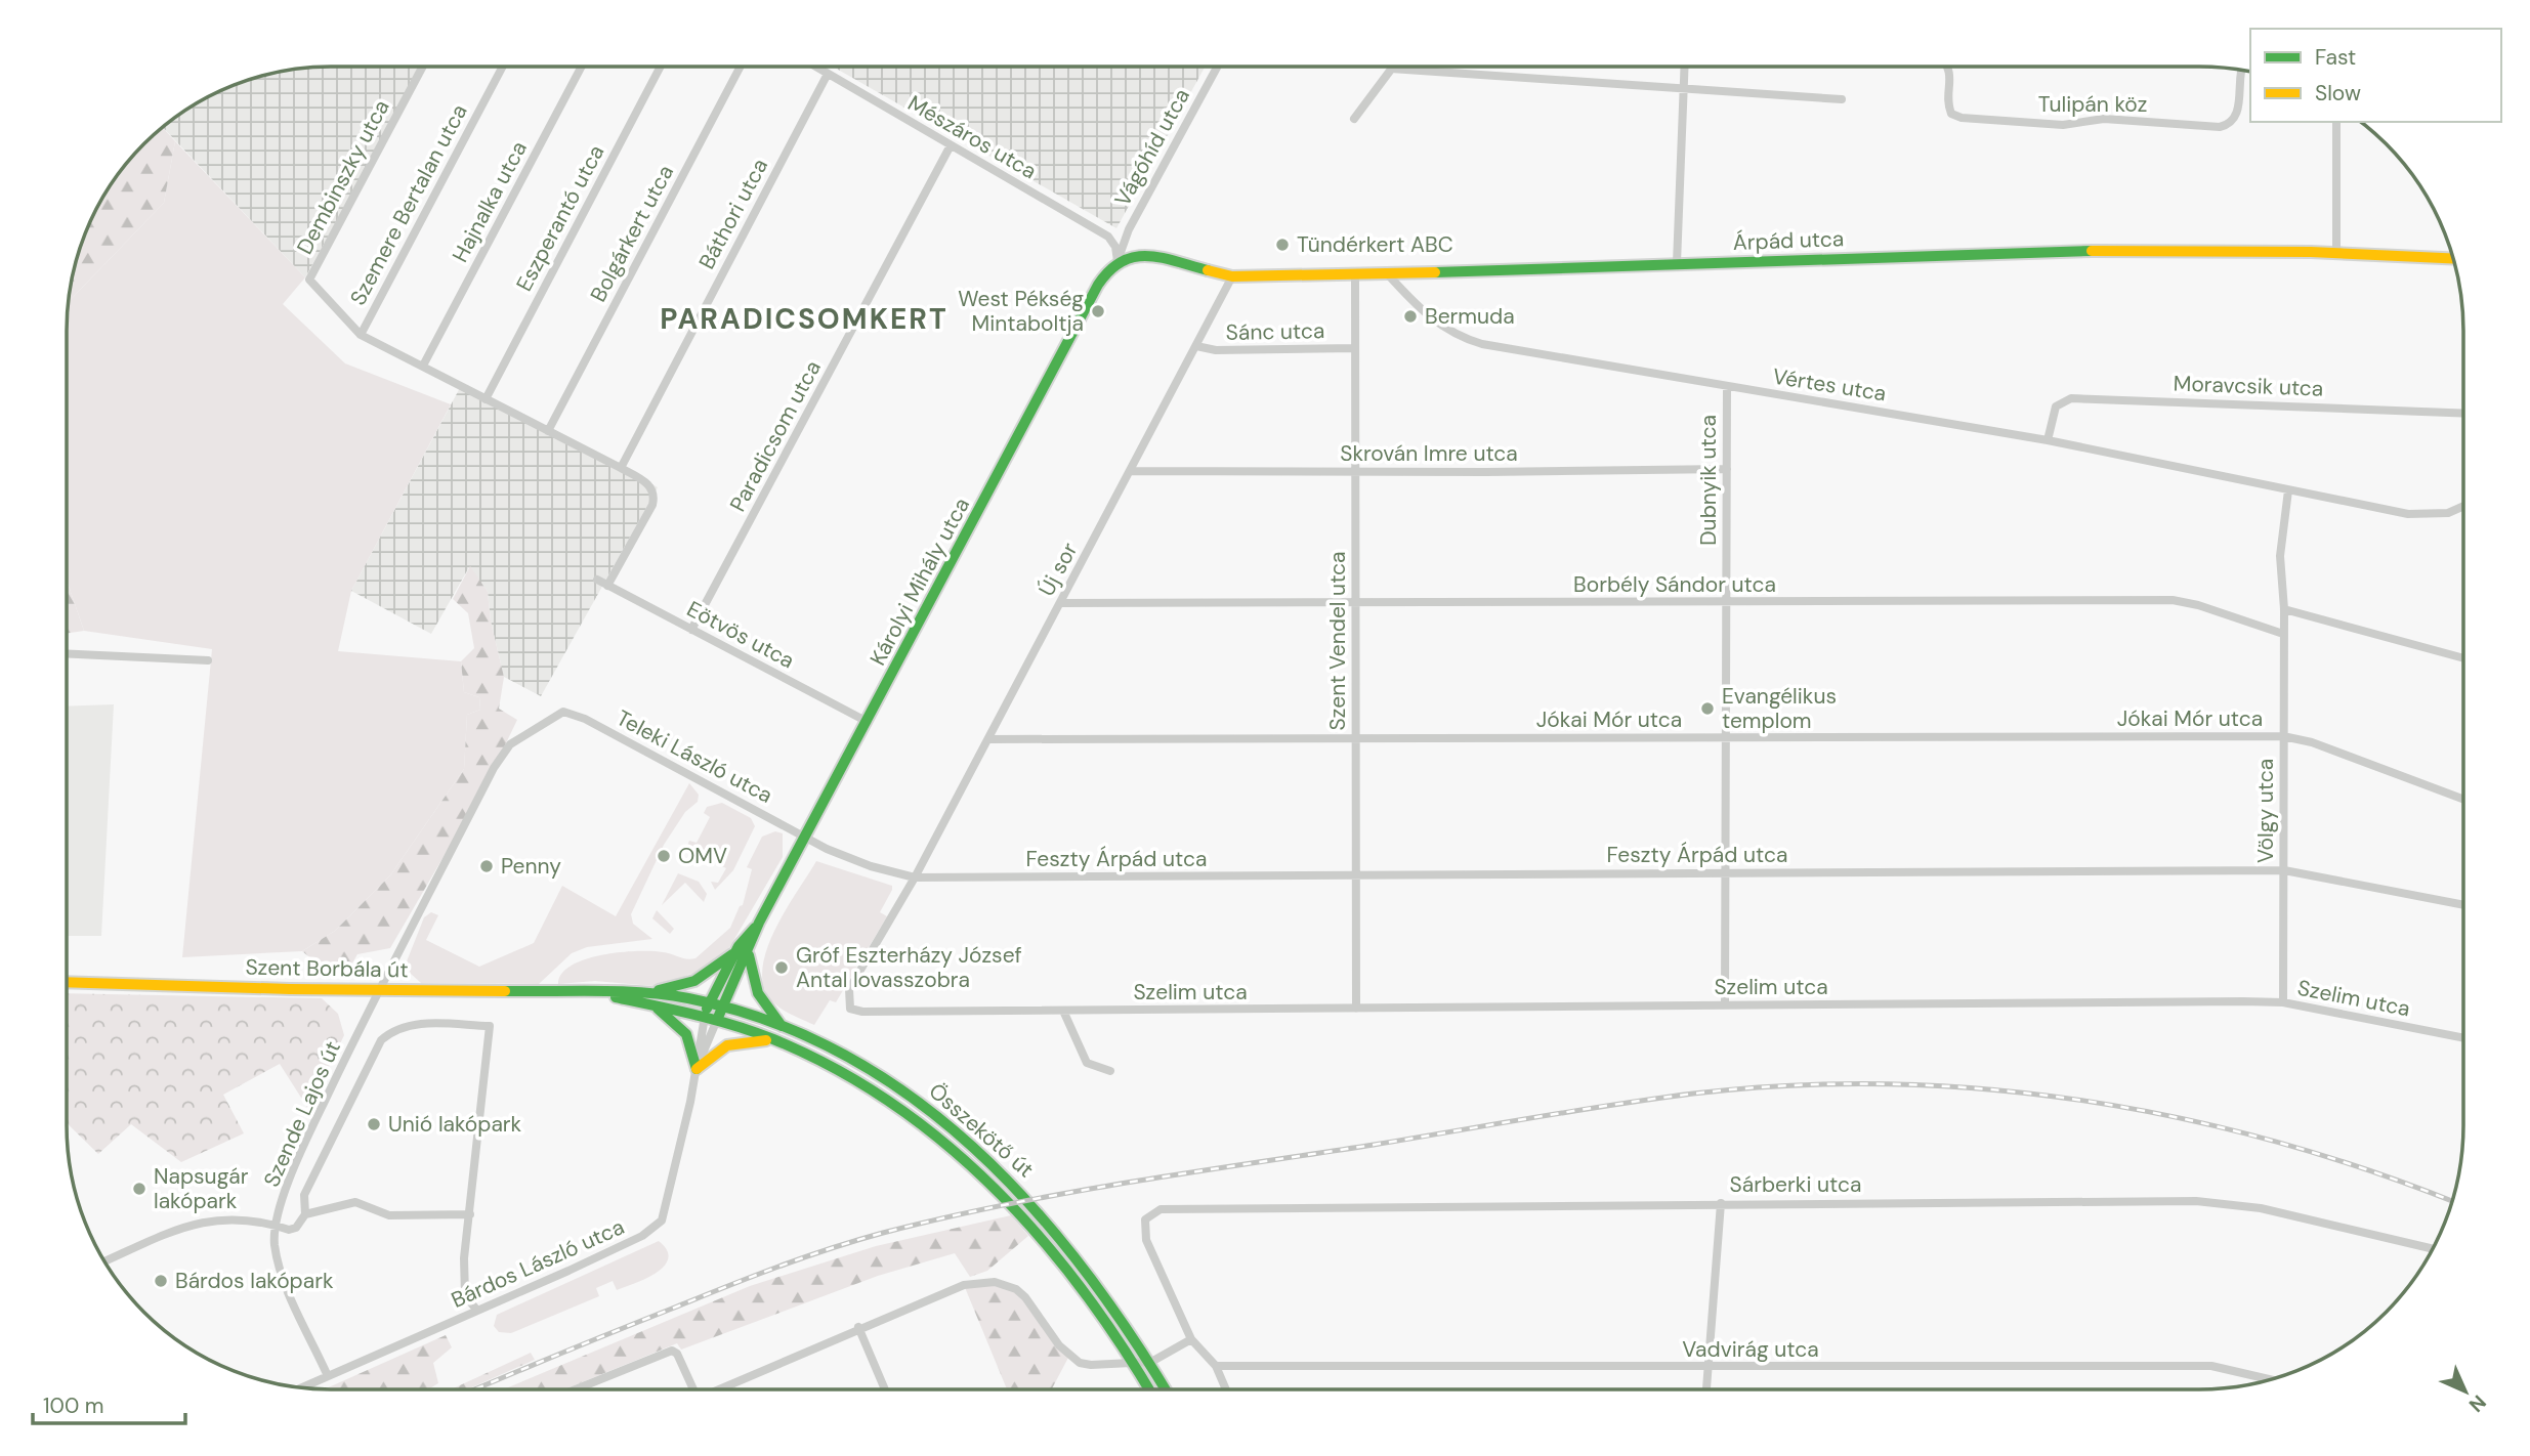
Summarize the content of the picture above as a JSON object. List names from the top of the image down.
{
  "streets": {
    "street": [
      "Tulipán köz",
      "Mészáros utca",
      "Vágóhíd utca",
      "Dembinszky utca",
      "Hajnalka utca",
      "Szemere Bertalan utca",
      "Báthori utca",
      "Eszperantó utca",
      "Bolgárkert utca",
      "Árpád utca",
      "Sánc utca",
      "Vértes utca",
      "Moravcsik utca",
      "Paradicsom utca",
      "Skrován Imre utca",
      "Dubnyik utca",
      "Új sor",
      "Károlyi Mihály utca",
      "Borbély Sándor utca",
      "Eötvös utca",
      "Szent Vendel utca",
      "Jókai Mór utca",
      "Teleki László utca",
      "Völgy utca",
      "Feszty Árpád utca",
      "Szent Borbála út",
      "Szelim utca",
      "Szende Lajos út",
      "Összekötő út",
      "Sárberki utca",
      "Bárdos László utca",
      "Vadvirág utca"
    ]
  },
  "crossings": [
    ["Mészáros utca", "Vágóhíd utca"],
    ["Mészáros utca", "Báthori utca"],
    ["Mészáros utca", "Árpád utca"],
    ["Mészáros utca", "Paradicsom utca"],
    ["Mészáros utca", "Károlyi Mihály utca"],
    ["Vágóhíd utca", "Árpád utca"],
    ["Vágóhíd utca", "Károlyi Mihály utca"],
    ["Dembinszky utca", "Szemere Bertalan utca"],
    ["Árpád utca", "Vértes utca"],
    ["Árpád utca", "Új sor"],
    ["Árpád utca", "Károlyi Mihály utca"],
    ["Árpád utca", "Szent Vendel utca"],
    ["Sánc utca", "Új sor"],
    ["Sánc utca", "Szent Vendel utca"],
    ["Vértes utca", "Moravcsik utca"],
    ["Vértes utca", "Dubnyik utca"],
    ["Vértes utca", "Völgy utca"],
    ["Paradicsom utca", "Eötvös utca"],
    ["Skrován Imre utca", "Dubnyik utca"],
    ["Skrován Imre utca", "Új sor"],
    ["Skrován Imre utca", "Szent Vendel utca"],
    ["Dubnyik utca", "Borbély Sándor utca"],
    ["Dubnyik utca", "Jókai Mór utca"],
    ["Dubnyik utca", "Feszty Árpád utca"],
    ["Dubnyik utca", "Szelim utca"],
    ["Új sor", "Borbély Sándor utca"],
    ["Új sor", "Jókai Mór utca"],
    ["Új sor", "Teleki László utca"],
    ["Új sor", "Feszty Árpád utca"],
    ["Új sor", "Szelim utca"],
    ["Károlyi Mihály utca", "Eötvös utca"],
    ["Károlyi Mihály utca", "Teleki László utca"],
    ["Károlyi Mihály utca", "Szent Borbála út"],
    ["Károlyi Mihály utca", "Összekötő út"],
    ["Károlyi Mihály utca", "Bárdos László utca"],
    ["Borbély Sándor utca", "Szent Vendel utca"],
    ["Borbély Sándor utca", "Völgy utca"],
    ["Szent Vendel utca", "Jókai Mór utca"],
    ["Szent Vendel utca", "Feszty Árpád utca"],
    ["Szent Vendel utca", "Szelim utca"],
    ["Jókai Mór utca", "Völgy utca"],
    ["Teleki László utca", "Feszty Árpád utca"],
    ["Teleki László utca", "Szende Lajos út"],
    ["Völgy utca", "Feszty Árpád utca"],
    ["Völgy utca", "Szelim utca"],
    ["Szent Borbála út", "Szende Lajos út"],
    ["Szent Borbála út", "Összekötő út"],
    ["Szende Lajos út", "Bárdos László utca"]
  ],
  "districts": ["PARADICSOMKERT"],
  "places": [
    "Tündérkert ABC",
    "West Pékség Mintaboltja",
    "Bermuda",
    "Evangélikus templom",
    "OMV",
    "Penny",
    "Gróf Eszterházy József Antal lovasszobra",
    "Unió lakópark",
    "Napsugár lakópark",
    "Bárdos lakópark"
  ],
  "legend": ["Fast", "Slow"],
  "scale_bar": "100 m",
  "north": "bottom right"
}
